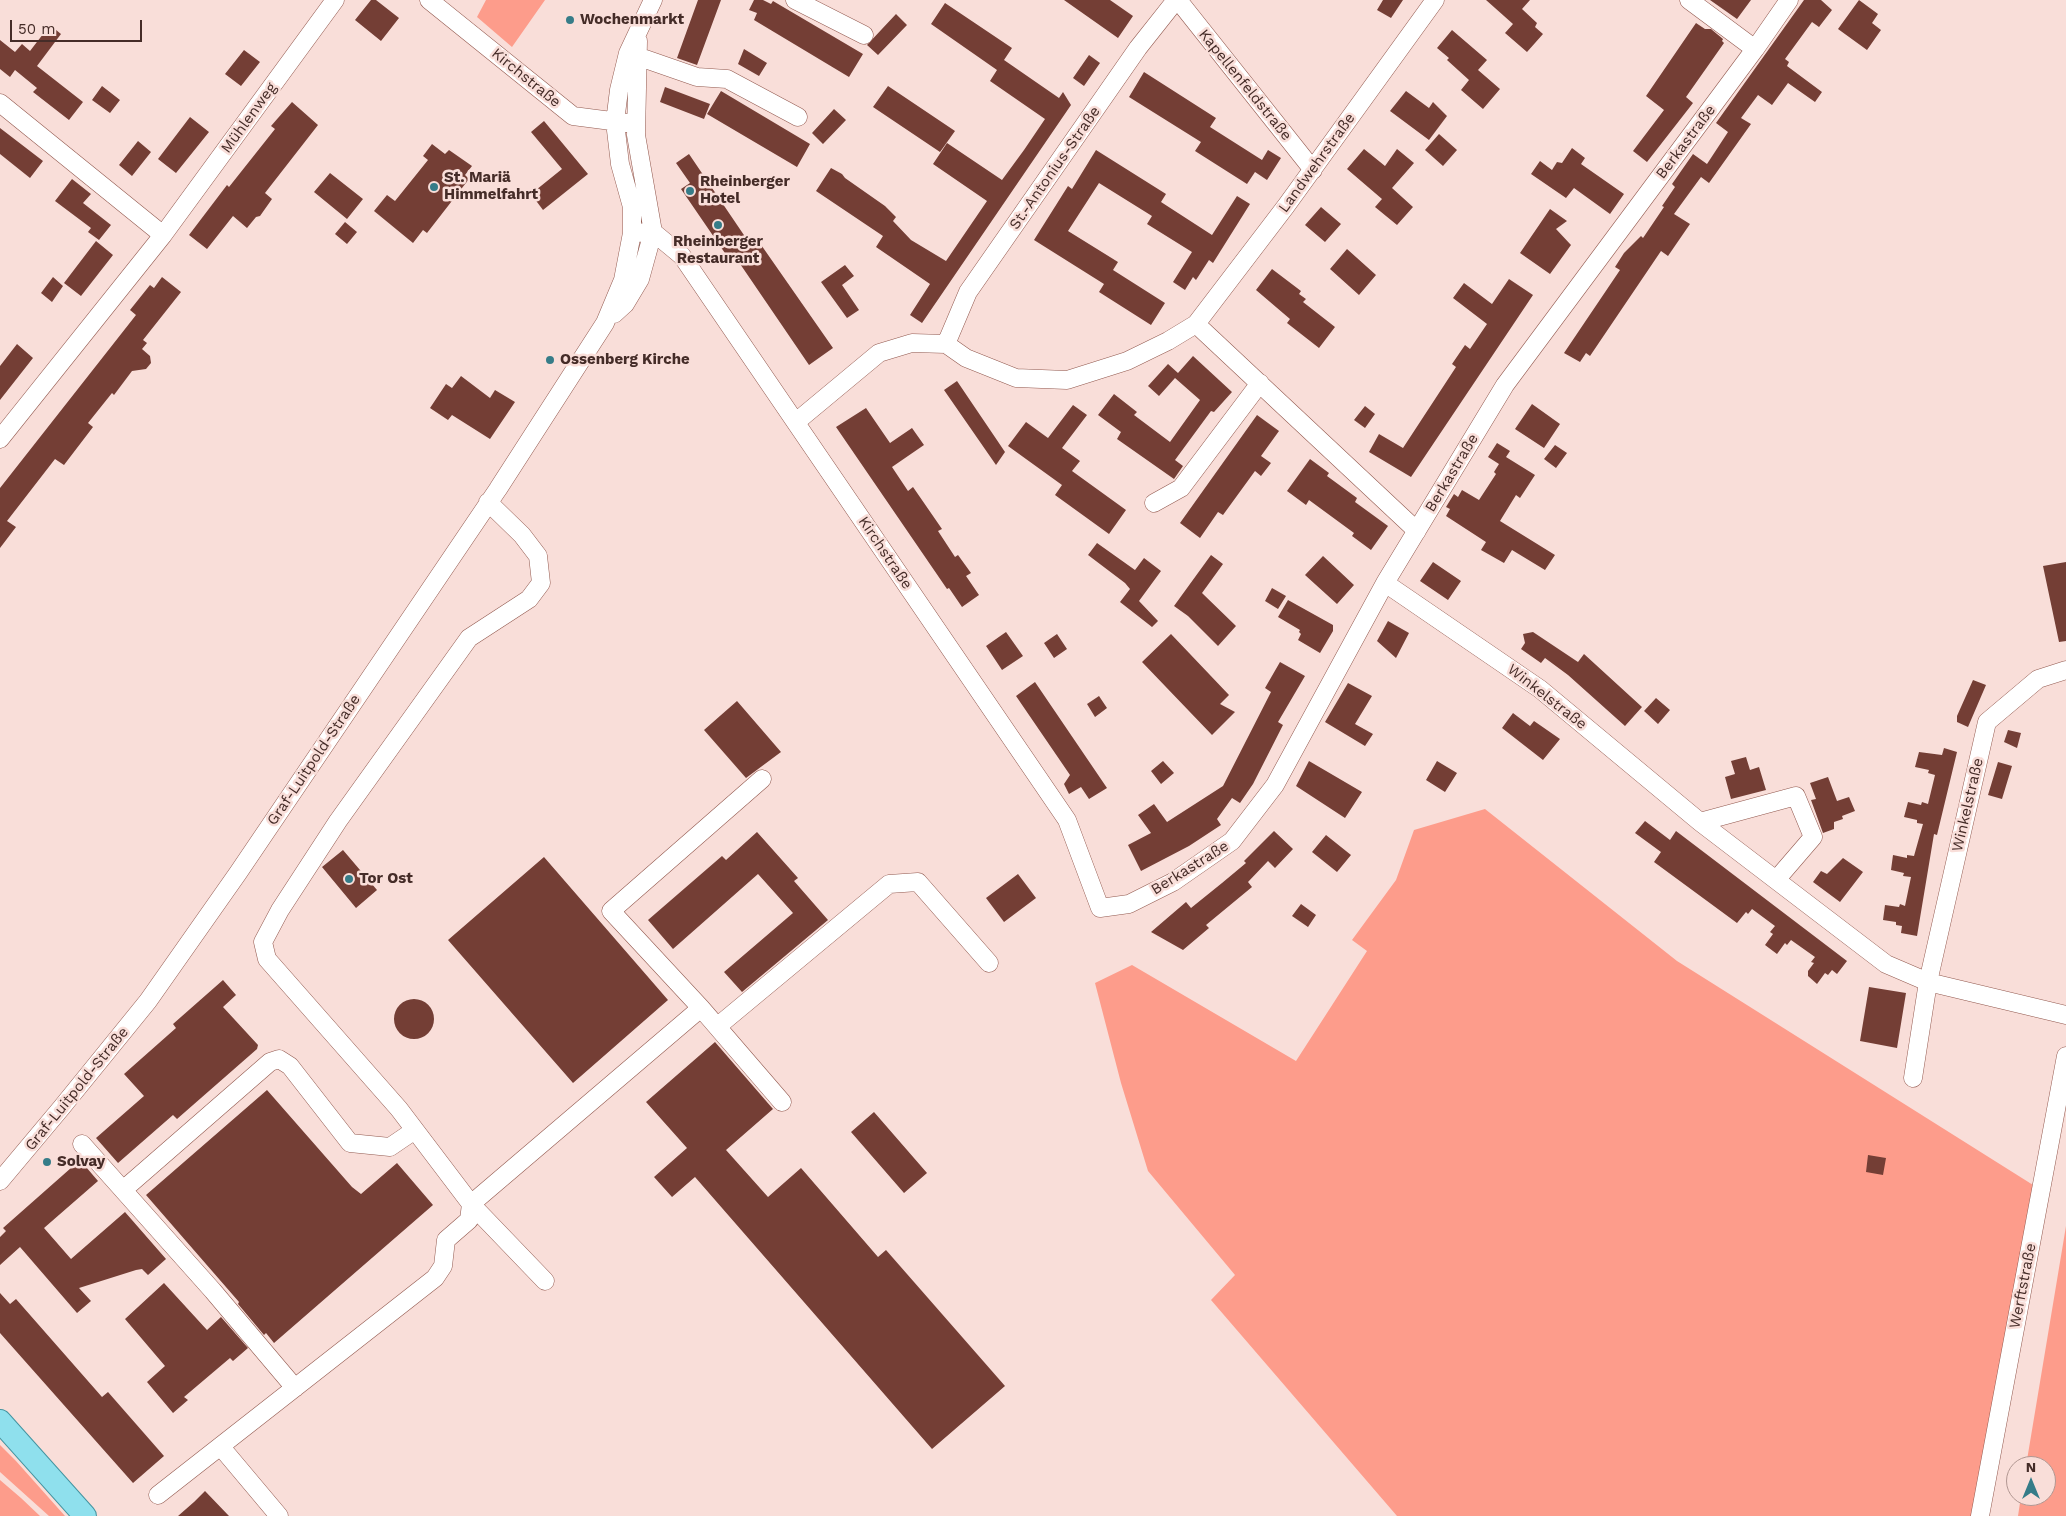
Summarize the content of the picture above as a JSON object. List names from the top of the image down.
{
  "streets": {
    "street": [
      "Kirchstraße",
      "Kapellenfeldstraße",
      "Mühlenweg",
      "Berkastraße",
      "Landwehrstraße",
      "St.-Antonius-Straße",
      "Winkelstraße",
      "Graf-Luitpold-Straße",
      "Werftstraße"
    ]
  },
  "crossings": [
    ["Kirchstraße", "Berkastraße"],
    ["Kirchstraße", "Graf-Luitpold-Straße"],
    ["Kapellenfeldstraße", "Landwehrstraße"],
    ["Kapellenfeldstraße", "St.-Antonius-Straße"],
    ["Berkastraße", "Winkelstraße"],
    ["Landwehrstraße", "St.-Antonius-Straße"]
  ],
  "places": [
    "Wochenmarkt",
    "St. Mariä Himmelfahrt",
    "Rheinberger Hotel",
    "Rheinberger Restaurant",
    "Ossenberg Kirche",
    "Tor Ost",
    "Solvay"
  ],
  "scale_bar": "50 m",
  "north": "top"
}
